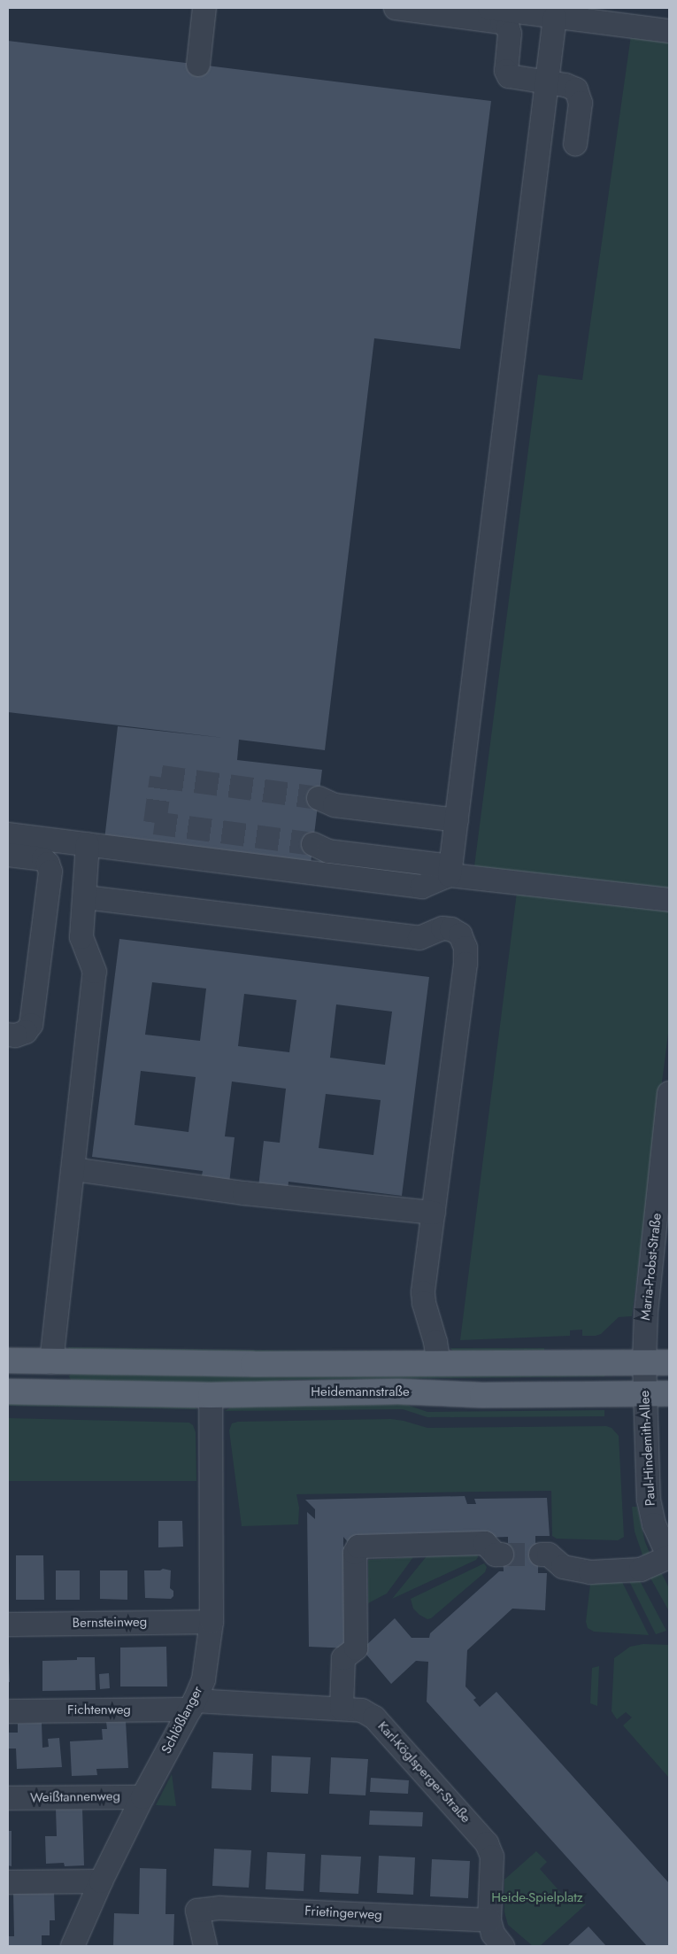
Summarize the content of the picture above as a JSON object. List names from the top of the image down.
{
  "streets": {
    "main road": ["Heidemannstraße"],
    "street": [
      "Maria-Probst-Straße",
      "Paul-Hindemith-Allee",
      "Bernsteinweg",
      "Fichtenweg",
      "Schlößlanger",
      "Karl-Köglsperger-Straße",
      "Weißtannenweg",
      "Frietingerweg"
    ]
  },
  "crossings": [
    ["Maria-Probst-Straße", "Paul-Hindemith-Allee"],
    ["Heidemannstraße", "Paul-Hindemith-Allee"],
    ["Heidemannstraße", "Schlößlanger"],
    ["Bernsteinweg", "Schlößlanger"],
    ["Fichtenweg", "Schlößlanger"],
    ["Fichtenweg", "Karl-Köglsperger-Straße"],
    ["Schlößlanger", "Karl-Köglsperger-Straße"],
    ["Schlößlanger", "Weißtannenweg"],
    ["Karl-Köglsperger-Straße", "Frietingerweg"]
  ],
  "parks": ["Heide-Spielplatz"]
}
